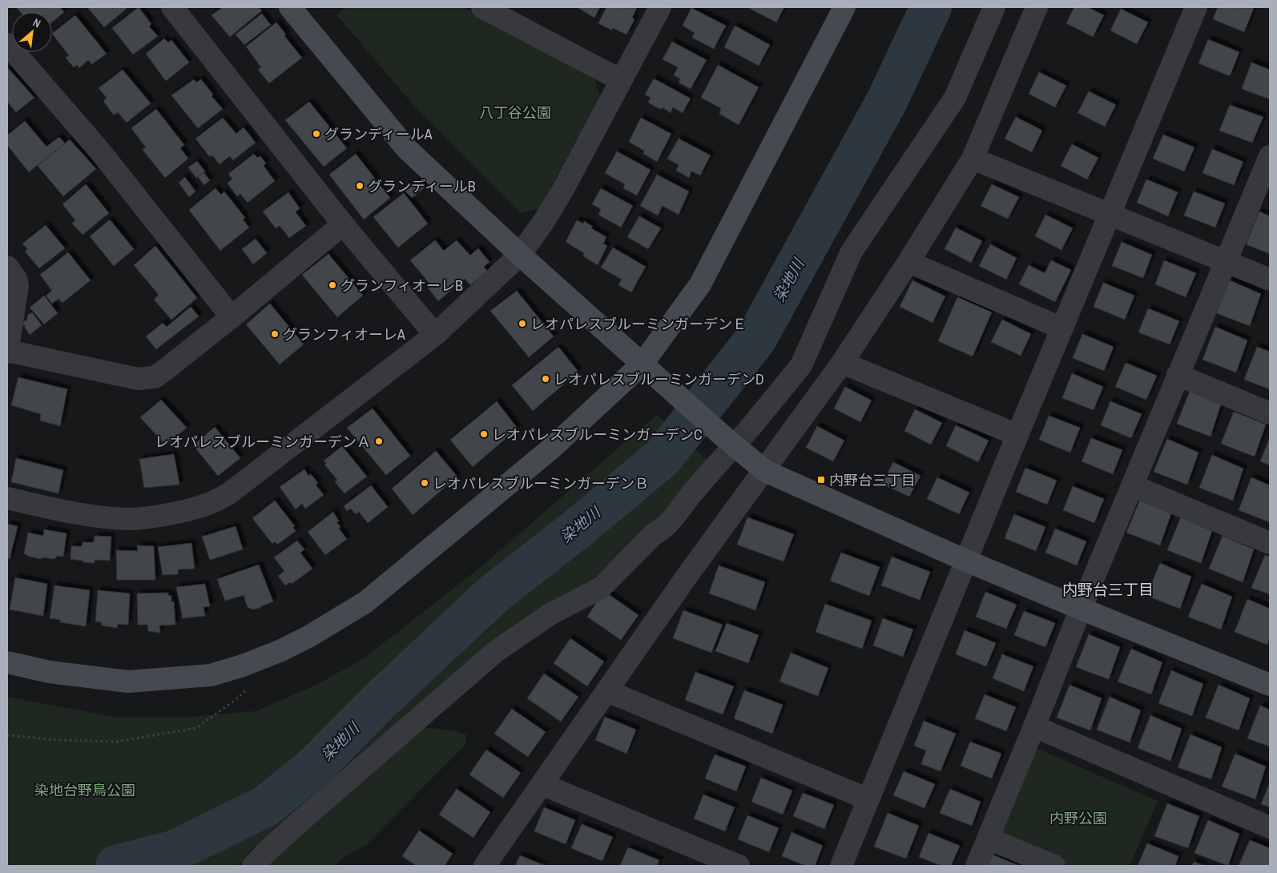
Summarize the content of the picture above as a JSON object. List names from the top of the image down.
{
  "districts": ["内野台三丁目"],
  "water": ["染地川"],
  "parks": ["八丁谷公園", "染地台野鳥公園", "内野公園"],
  "places": {
    "other": [
      "グランディールA",
      "グランディールB",
      "グランフィオーレB",
      "レオパレスブルーミンガーデンＥ",
      "グランフィオーレA",
      "レオパレスブルーミンガーデンD",
      "レオパレスブルーミンガーデンC",
      "レオパレスブルーミンガーデンＡ",
      "レオパレスブルーミンガーデンＢ"
    ],
    "transit": ["内野台三丁目"]
  },
  "north": "top right"
}
